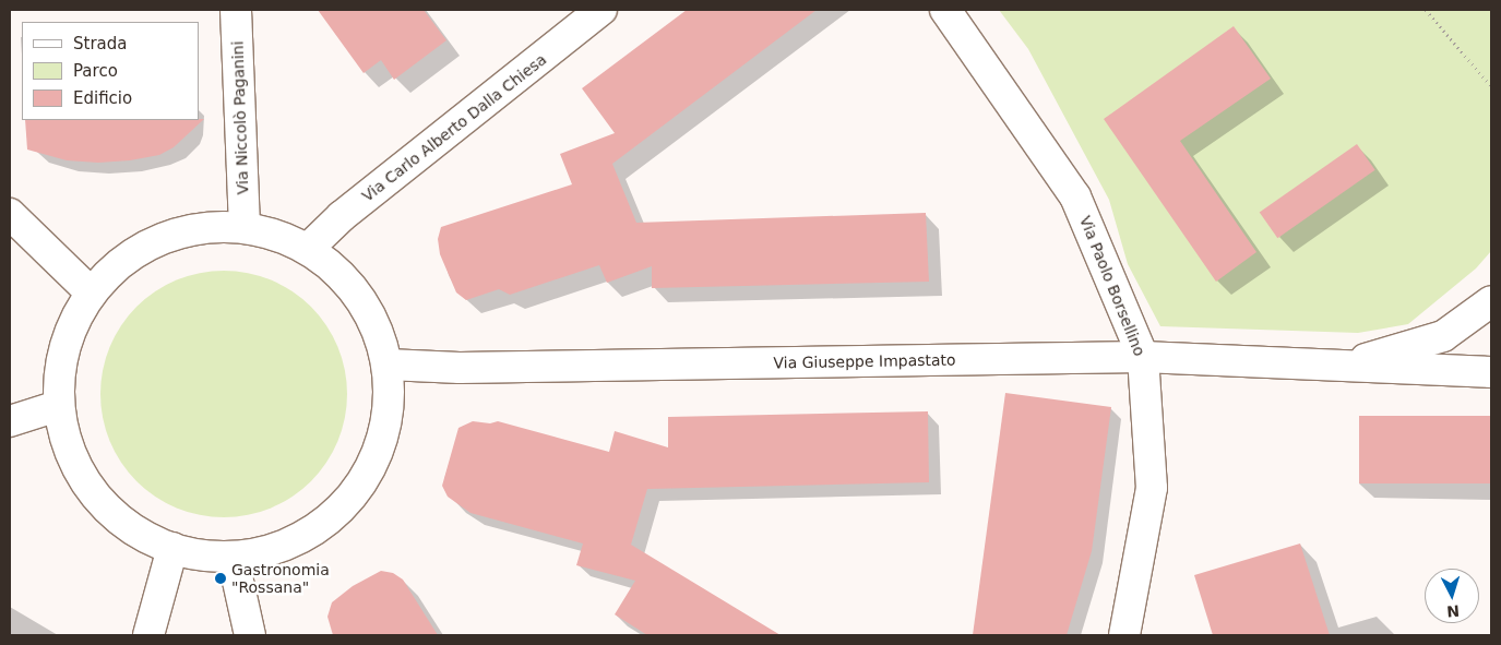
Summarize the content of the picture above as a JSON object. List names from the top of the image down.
{
  "streets": {
    "street": [
      "Via Niccolò Paganini",
      "Via Carlo Alberto Dalla Chiesa",
      "Via Paolo Borsellino",
      "Via Giuseppe Impastato"
    ]
  },
  "crossings": [
    ["Via Paolo Borsellino", "Via Giuseppe Impastato"]
  ],
  "places": ["Gastronomia \"Rossana\""],
  "legend": ["Strada", "Parco", "Edificio"],
  "north": "bottom"
}
